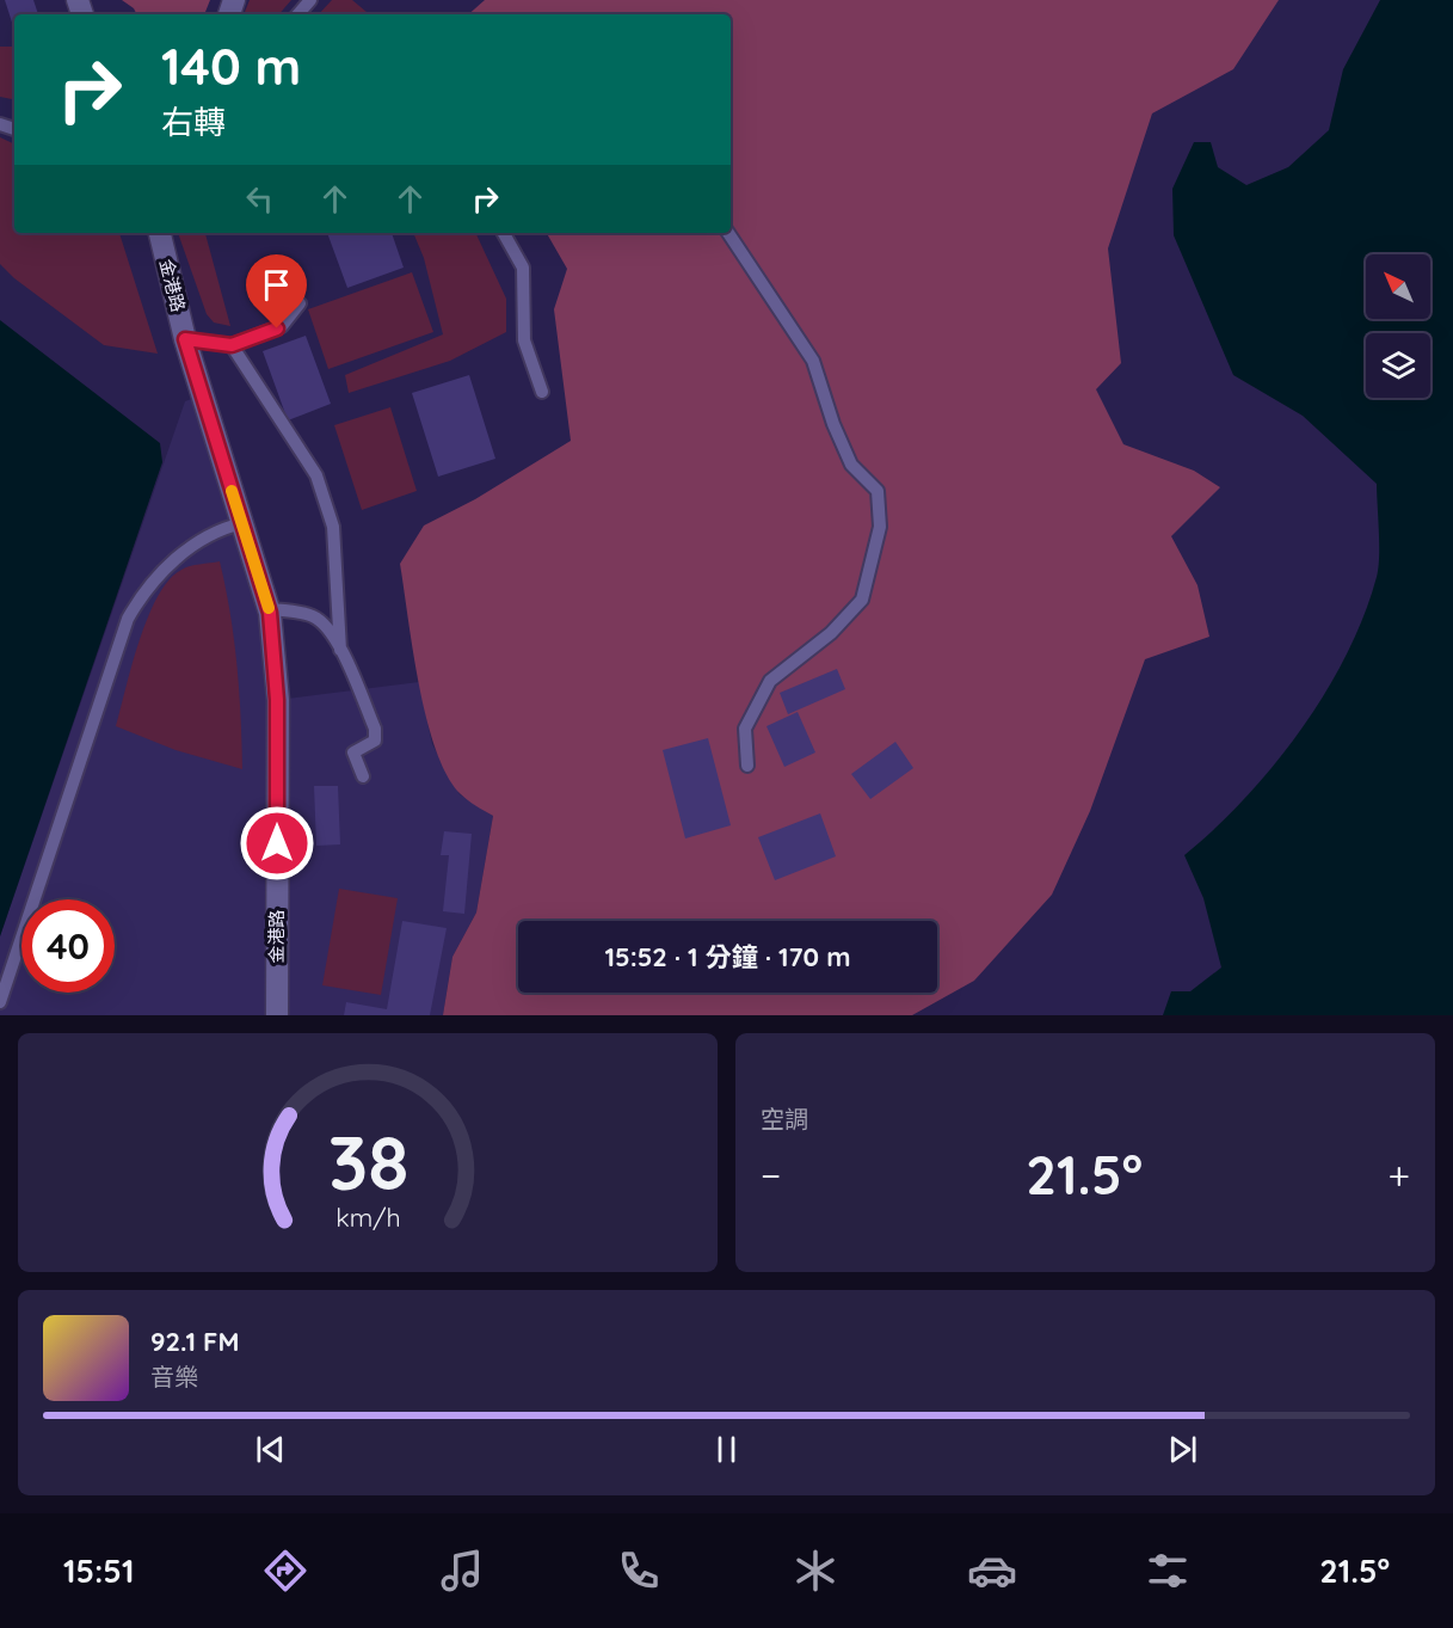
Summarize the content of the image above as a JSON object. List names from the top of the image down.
{
  "streets": {
    "street": ["金港路"]
  },
  "north": "top left",
  "page": {
    "turn": ["140 m", "右轉"],
    "limit": "40",
    "trip": "15:52 · 1 分鐘 · 170 m",
    "tile": "空調",
    "heat": ["−", "21.5°", "+"],
    "song": ["92.1 FM", "音樂"],
    "tabs": ["15:51", "21.5°"],
    "gauge": ["38", "km/h"]
  }
}
